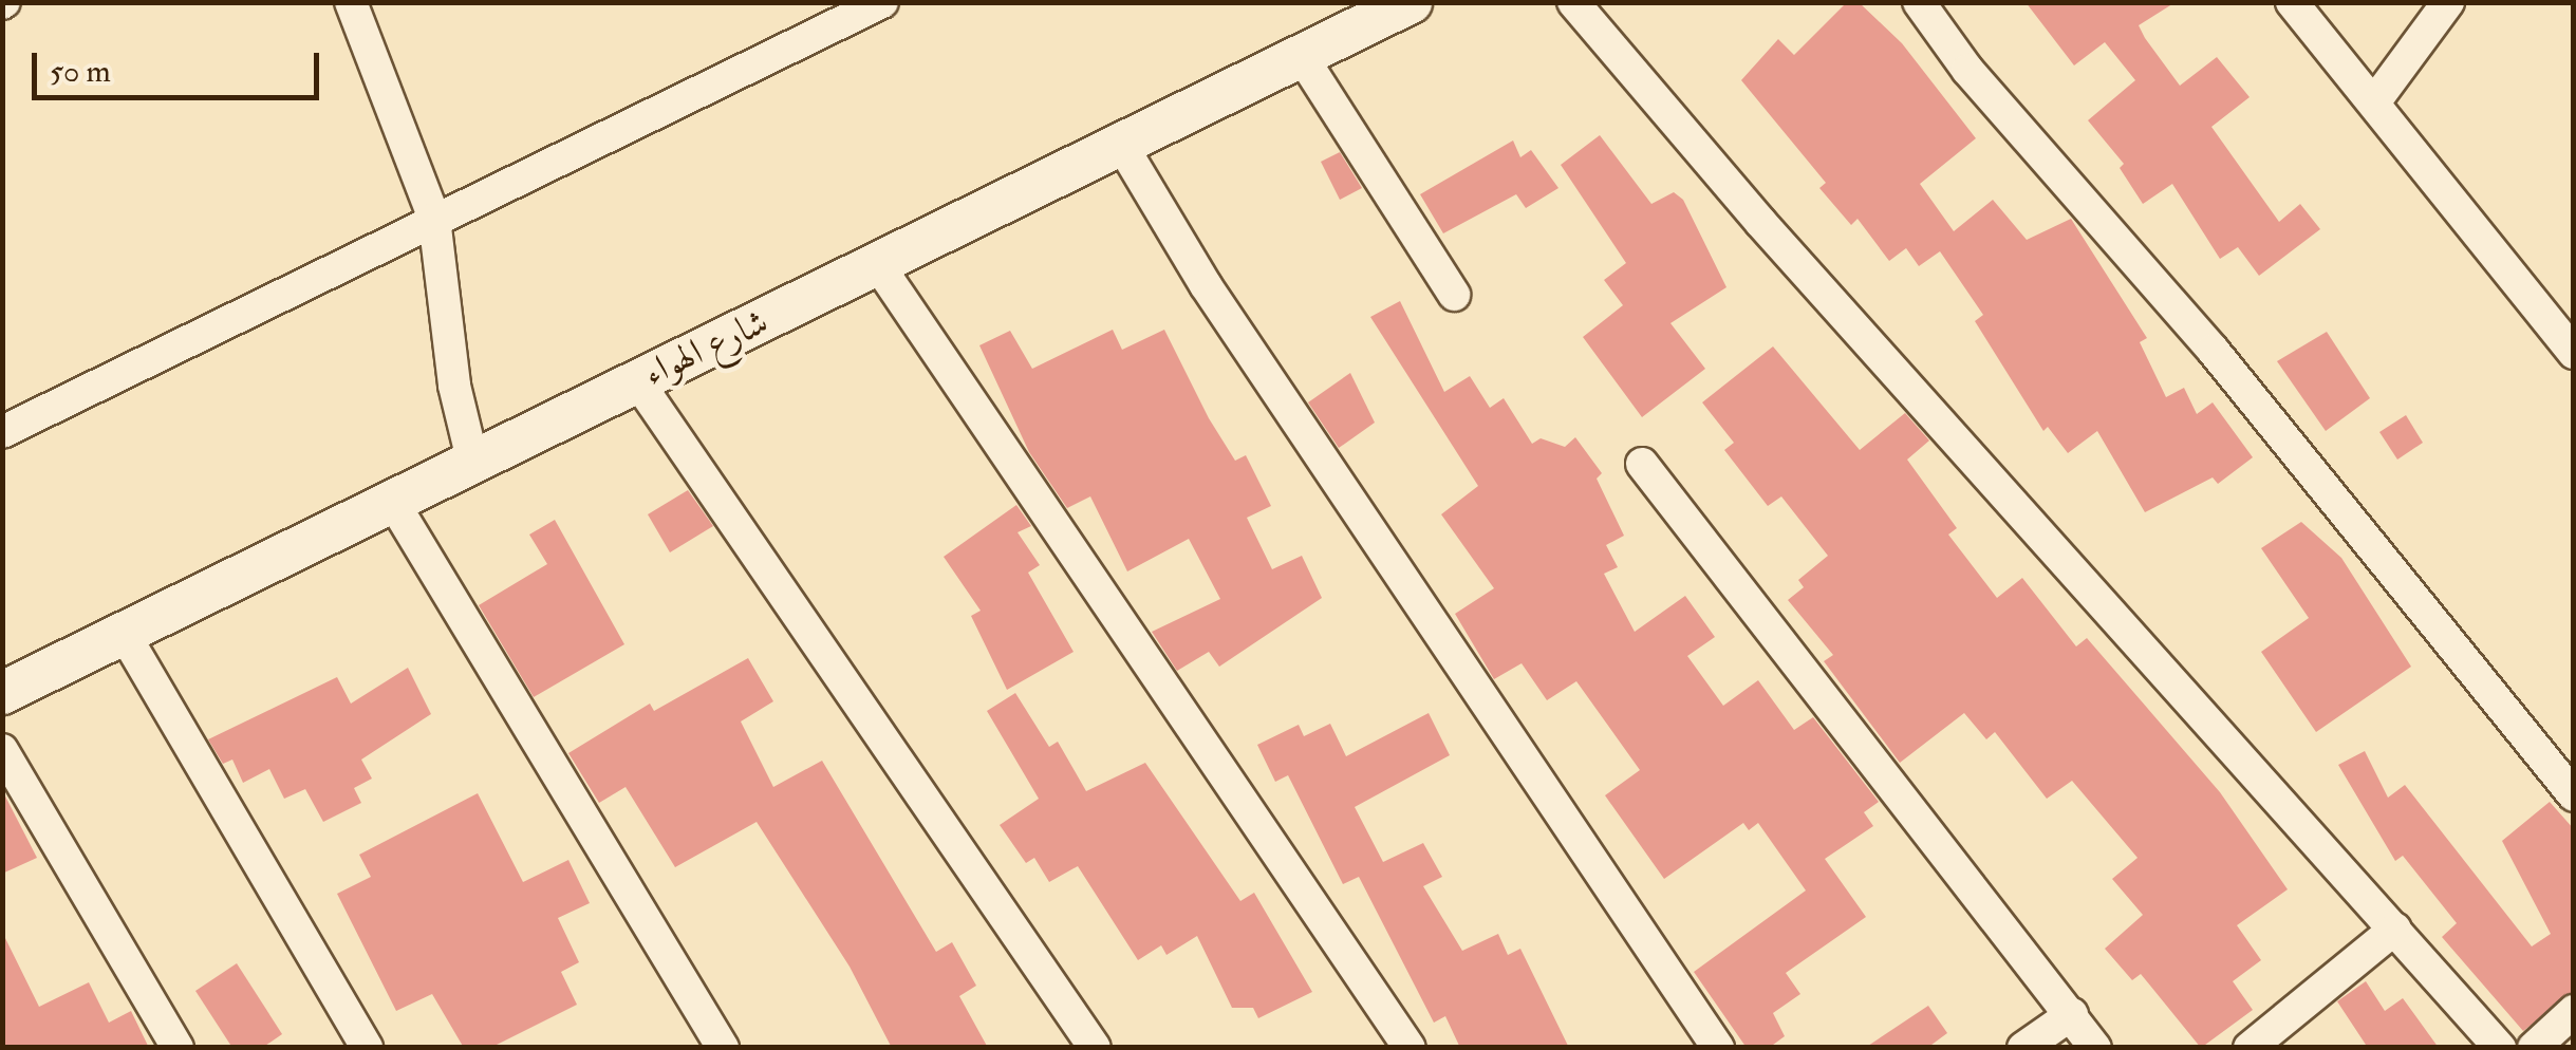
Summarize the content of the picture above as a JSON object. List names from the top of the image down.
{
  "streets": {
    "street": ["شارع الهواء"]
  },
  "scale_bar": "50 m"
}
